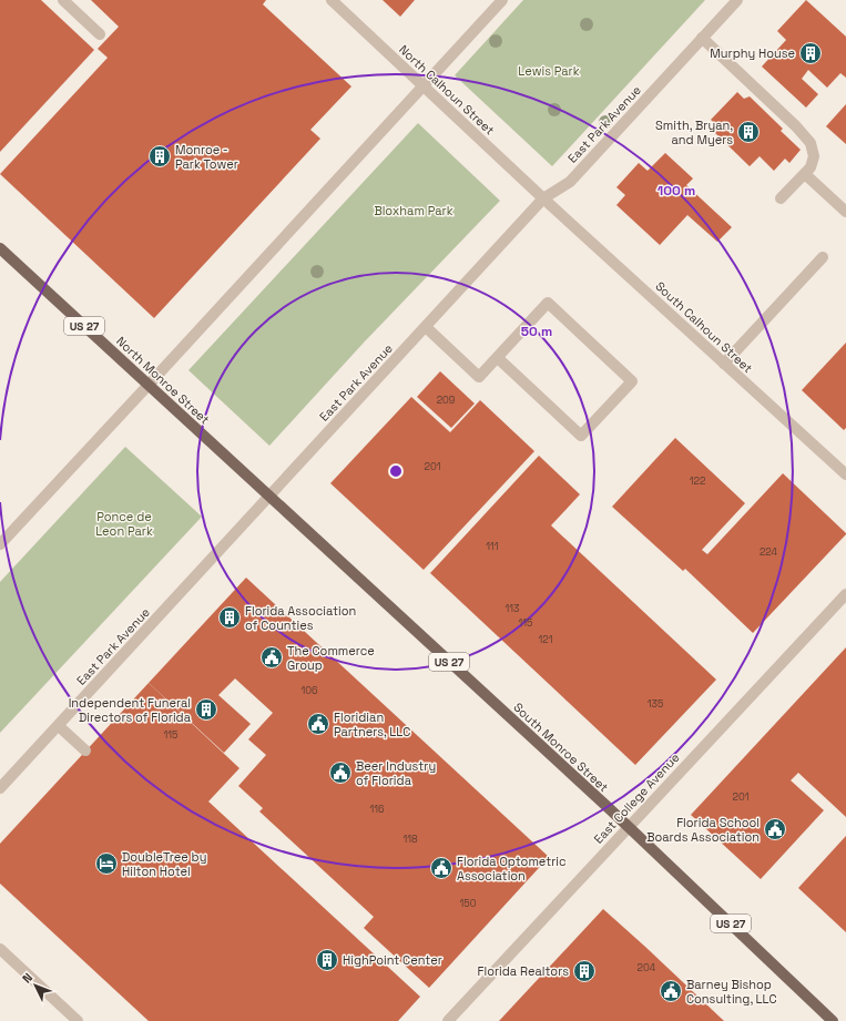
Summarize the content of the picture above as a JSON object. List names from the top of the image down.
{
  "streets": {
    "main road": ["US 27", "North Monroe Street", "South Monroe Street"],
    "street": [
      "North Calhoun Street",
      "East Park Avenue",
      "South Calhoun Street",
      "East College Avenue"
    ]
  },
  "crossings": [
    ["North Calhoun Street", "East Park Avenue"],
    ["North Calhoun Street", "South Calhoun Street"],
    ["East Park Avenue", "South Calhoun Street"],
    ["East Park Avenue", "North Monroe Street"],
    ["East Park Avenue", "South Monroe Street"],
    ["North Monroe Street", "South Monroe Street"],
    ["South Monroe Street", "East College Avenue"]
  ],
  "parks": ["Lewis Park", "Bloxham Park", "Ponce de Leon Park"],
  "places": {
    "building": [
      "Murphy House",
      "Smith, Bryan, and Myers",
      "Monroe - Park Tower",
      "Florida Association of Counties",
      "Independent Funeral Directors of Florida",
      "HighPoint Center",
      "Florida Realtors"
    ],
    "public building": [
      "The Commerce Group",
      "Floridian Partners, LLC",
      "Beer Industry of Florida",
      "Florida School Boards Association",
      "Florida Optometric Association",
      "Barney Bishop Consulting, LLC"
    ],
    "hotel": ["DoubleTree by Hilton Hotel"]
  },
  "house_numbers": [
    "209",
    "201",
    "122",
    "111",
    "224",
    "113",
    "115",
    "121",
    "106",
    "135",
    "115",
    "201",
    "116",
    "118",
    "150",
    "204"
  ],
  "north": "top left",
  "rings": ["100 m", "50 m"]
}
